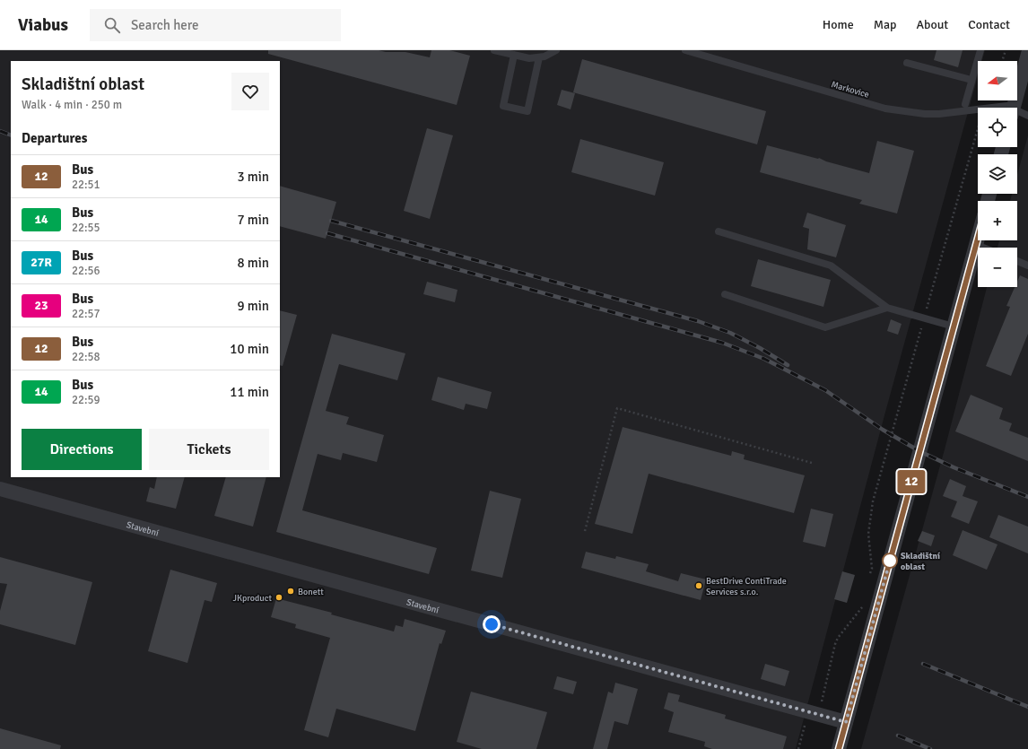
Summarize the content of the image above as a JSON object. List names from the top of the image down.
{
  "streets": {
    "street": ["Stavební"],
    "lane": ["Markovice"]
  },
  "places": [
    "Skladištní oblast",
    "BestDrive ContiTrade Services s.r.o.",
    "Bonett",
    "JKproduct"
  ],
  "lines": ["bus line 12"],
  "north": "left",
  "page": {
    "header": "Viabus",
    "search": "Search here",
    "nav": [
      "Home",
      "Map",
      "About",
      "Contact"
    ],
    "on_map": "12",
    "map_buttons": ["+", "−"],
    "heading": [
      ["Skladištní oblast", "Walk · 4 min · 250 m"],
      "Departures"
    ],
    "list": [
      {
        "mark": "12",
        "name": "Bus",
        "note": "22:51",
        "value": "3 min"
      },
      {
        "mark": "14",
        "name": "Bus",
        "note": "22:55",
        "value": "7 min"
      },
      {
        "mark": "27R",
        "name": "Bus",
        "note": "22:56",
        "value": "8 min"
      },
      {
        "mark": "23",
        "name": "Bus",
        "note": "22:57",
        "value": "9 min"
      },
      {
        "mark": "12",
        "name": "Bus",
        "note": "22:58",
        "value": "10 min"
      },
      {
        "mark": "14",
        "name": "Bus",
        "note": "22:59",
        "value": "11 min"
      }
    ],
    "buttons": ["Directions", "Tickets"]
  }
}
